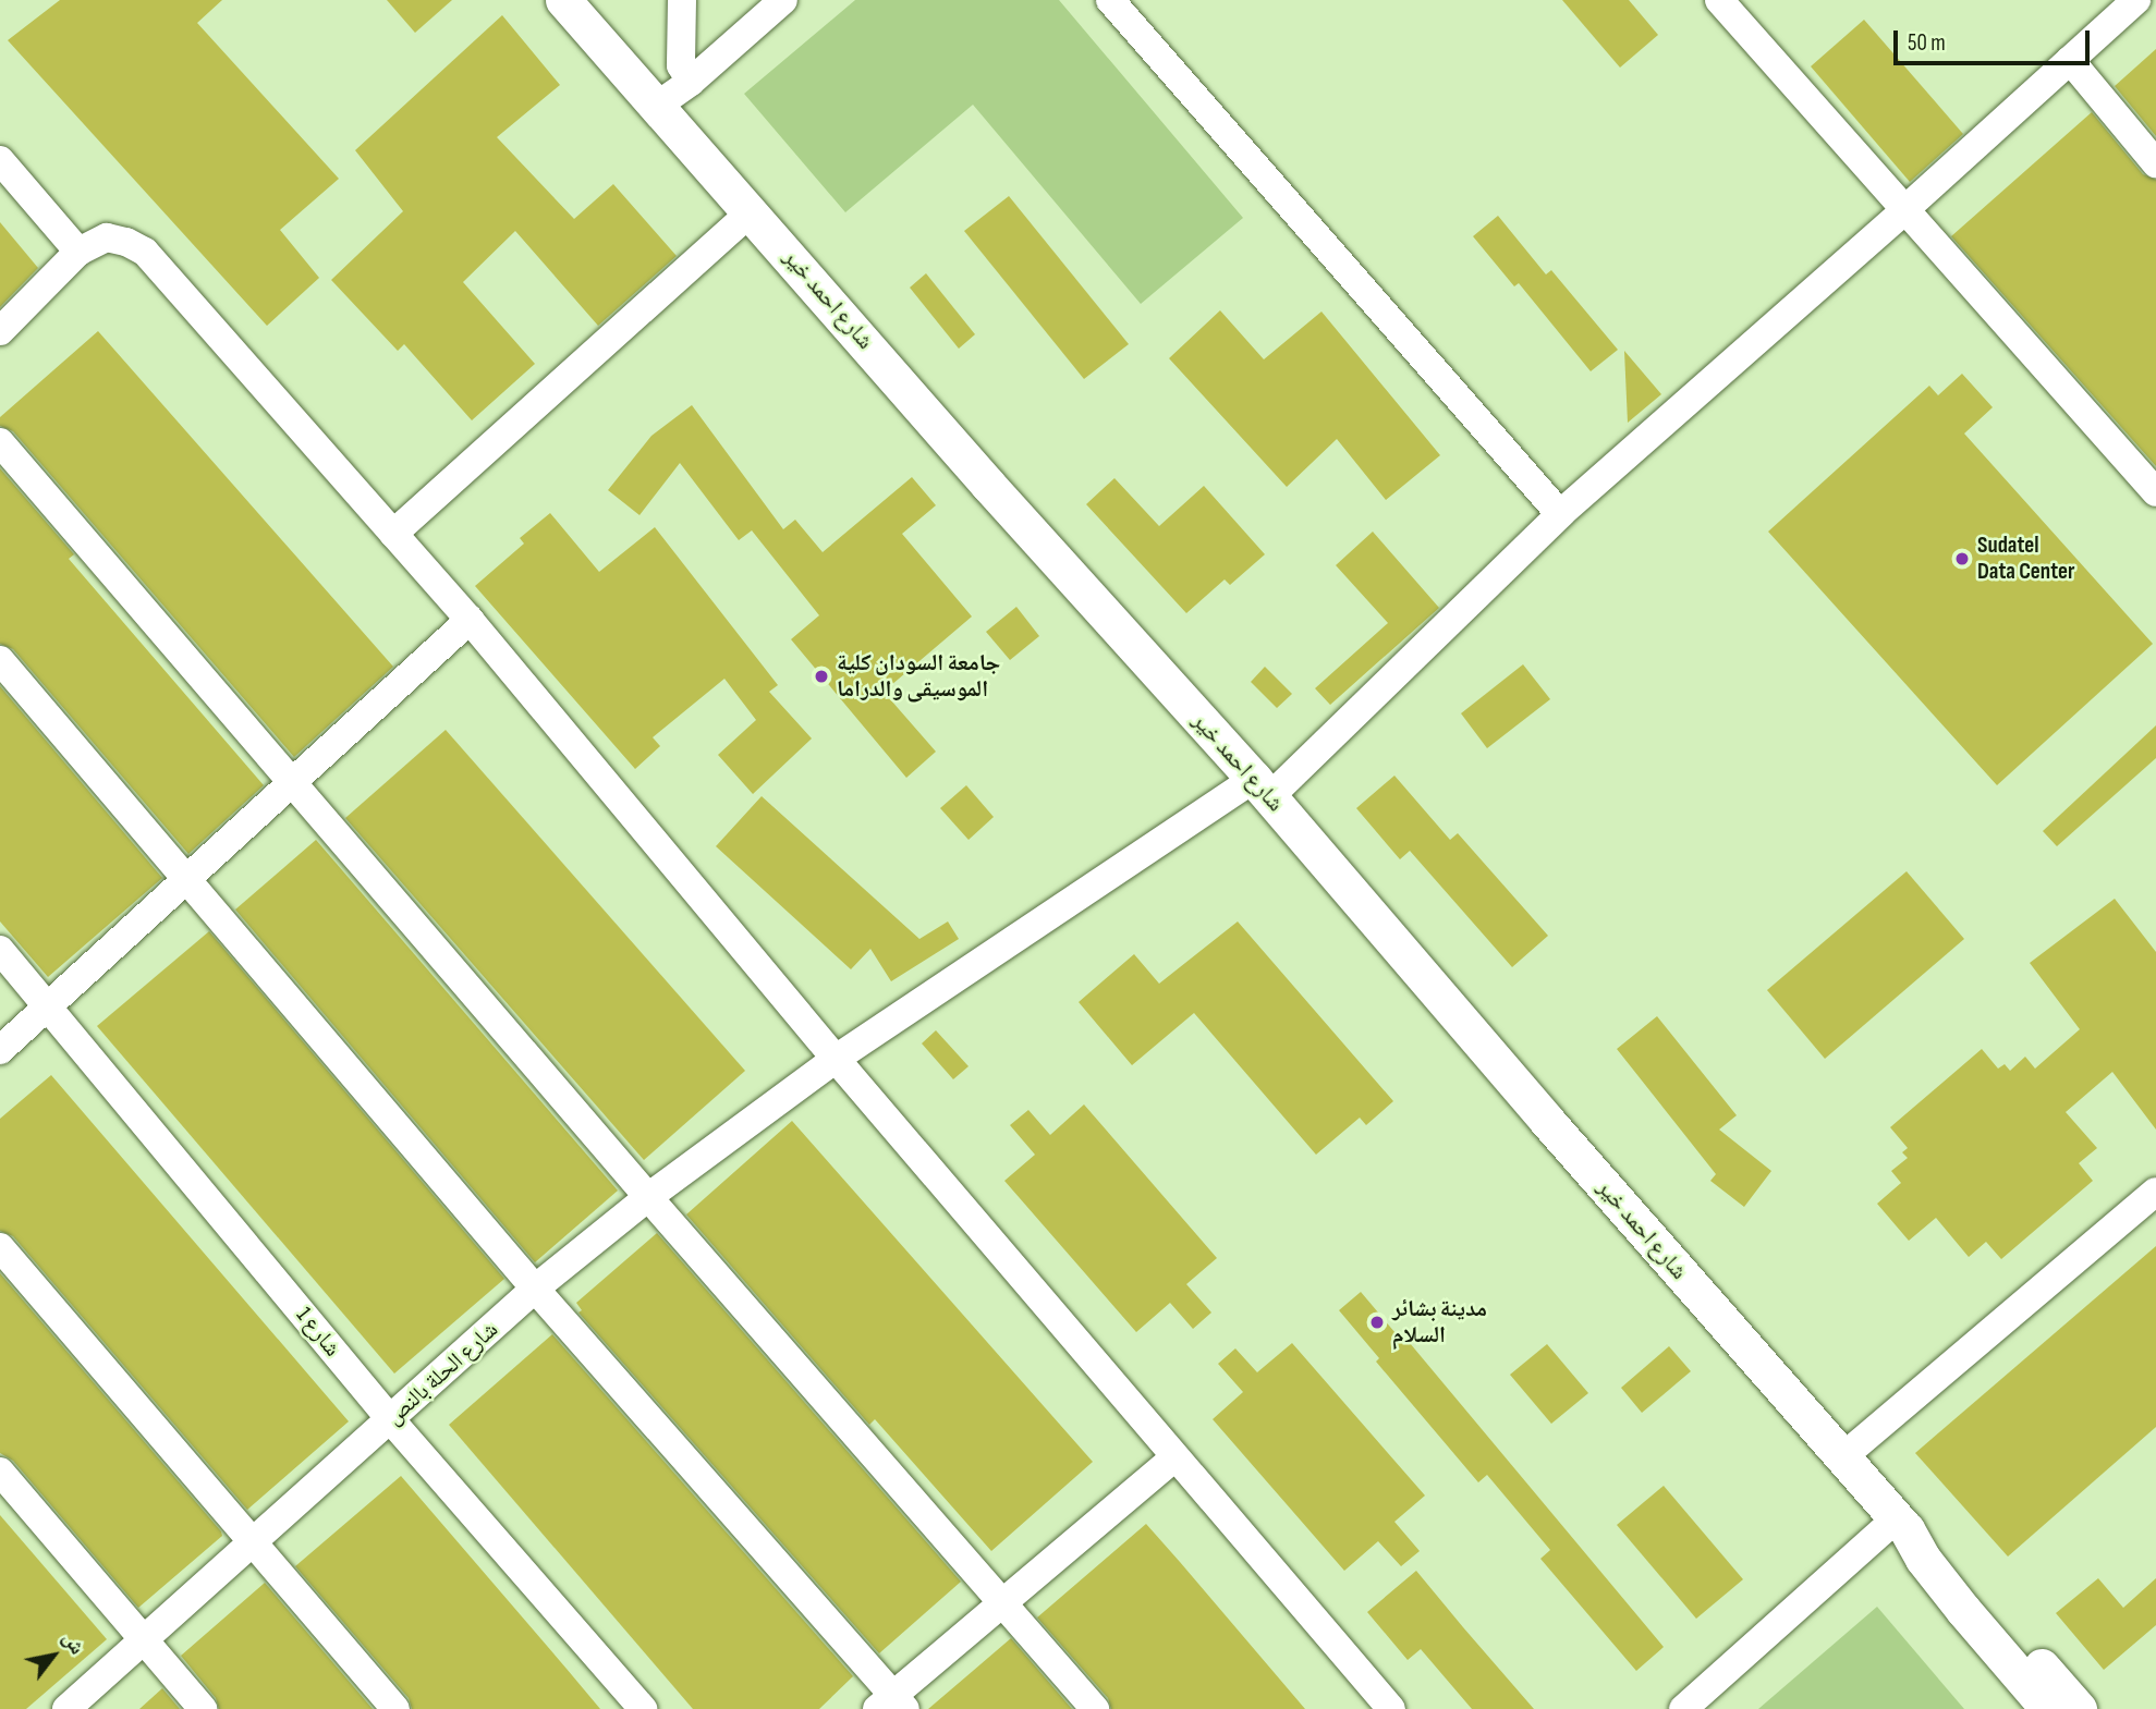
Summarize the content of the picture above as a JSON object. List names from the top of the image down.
{
  "streets": {
    "main road": ["شارع احمد خير"],
    "street": ["شارع 1", "شارع الحلة بالنص"]
  },
  "crossings": [
    ["شارع احمد خير", "شارع الحلة بالنص"],
    ["شارع 1", "شارع الحلة بالنص"]
  ],
  "places": ["Sudatel Data Center", "جامعة السودان كلية الموسيقى والدراما", "مدينة بشائر السلام"],
  "scale_bar": "50 m",
  "north": "top right"
}
